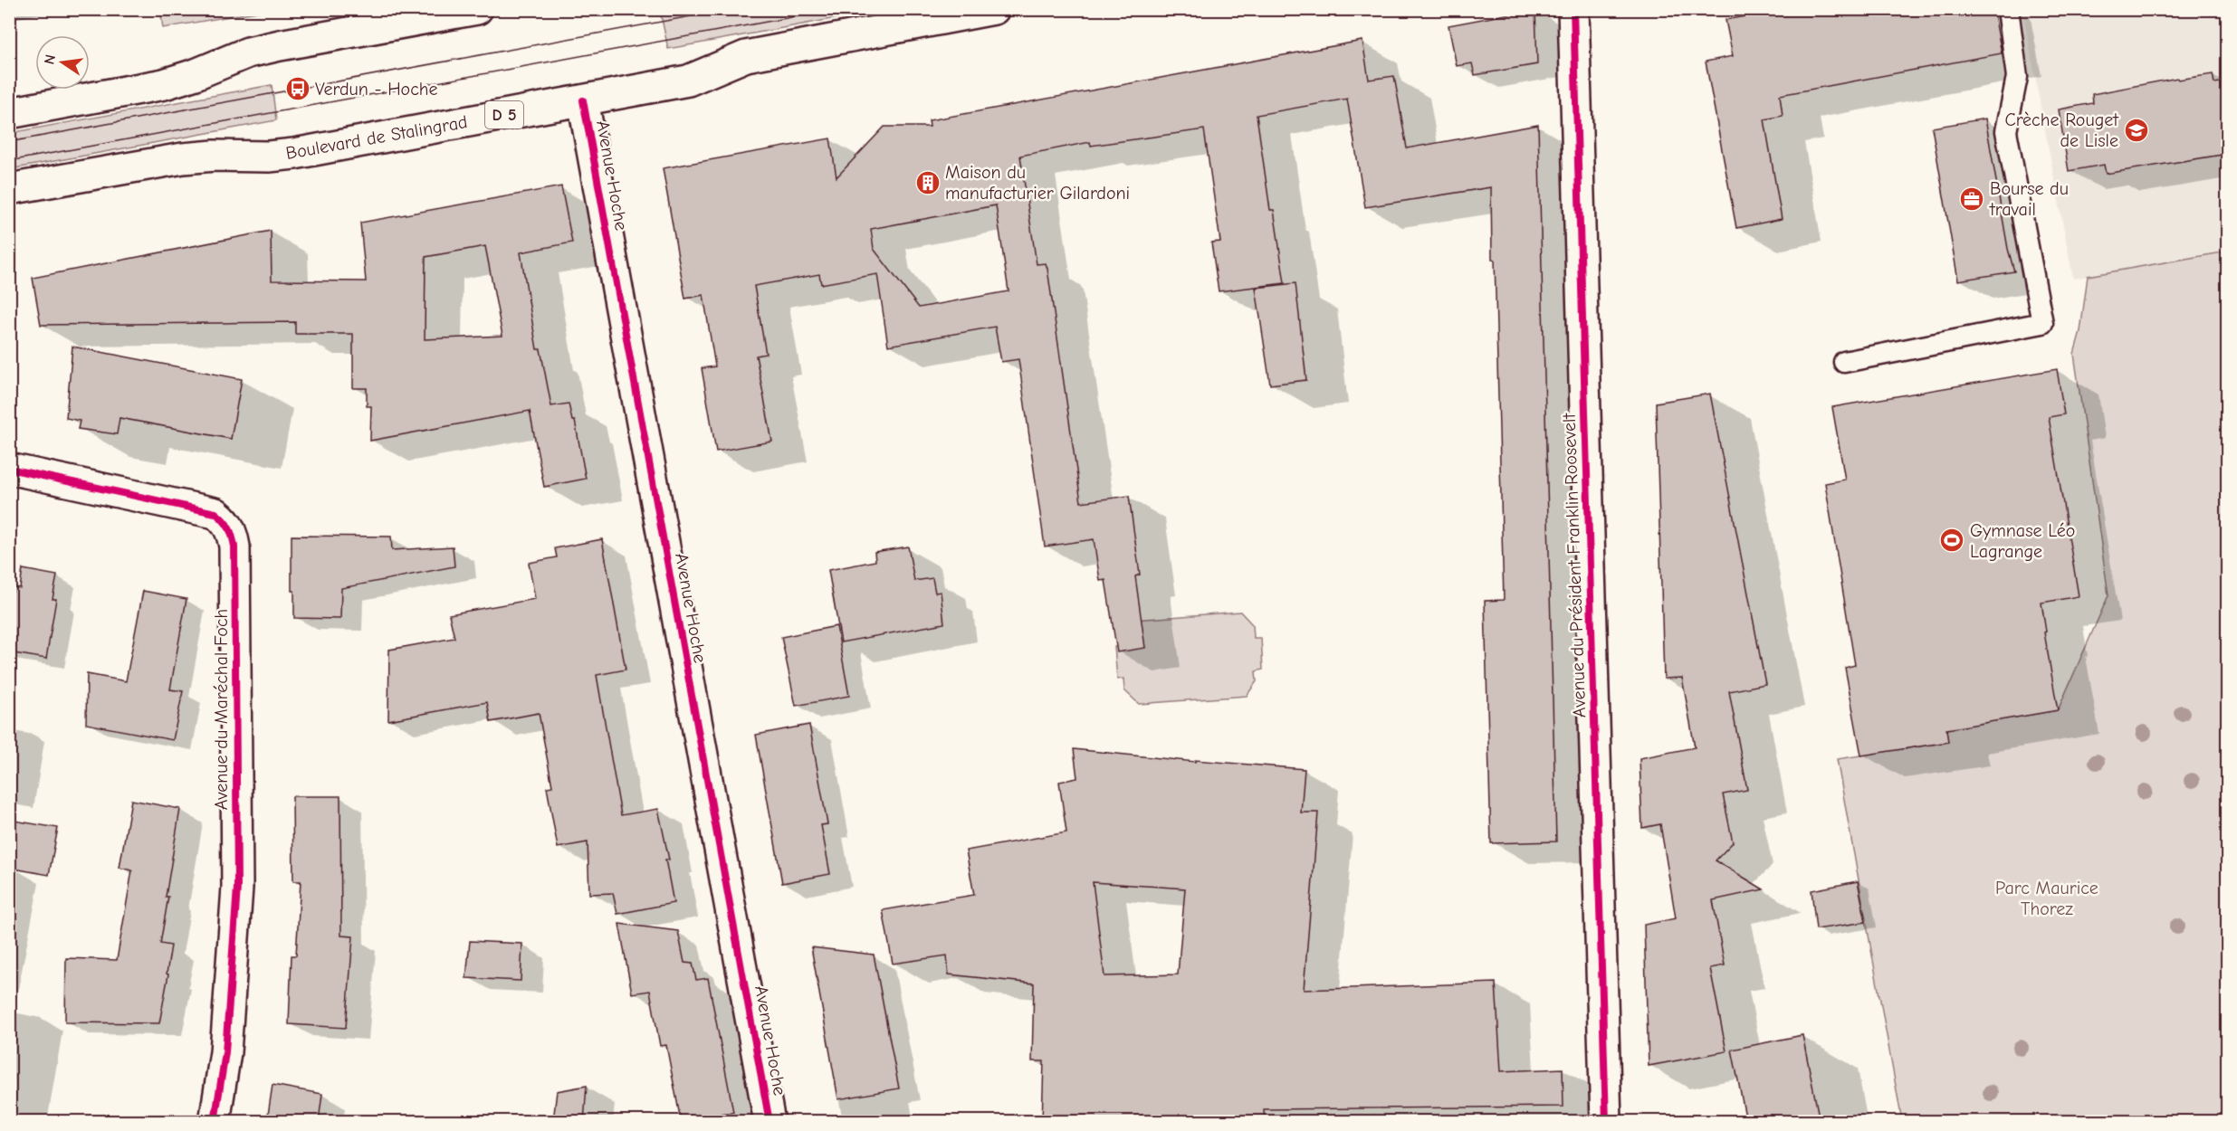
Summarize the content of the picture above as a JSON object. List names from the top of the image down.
{
  "streets": {
    "street": [
      "D 5",
      "Boulevard de Stalingrad",
      "Avenue Hoche",
      "Avenue du Président Franklin Roosevelt",
      "Avenue du Maréchal Foch"
    ]
  },
  "crossings": [
    ["Boulevard de Stalingrad", "Avenue Hoche"]
  ],
  "parks": ["Parc Maurice Thorez"],
  "places": {
    "bus stop": ["Verdun - Hoche"],
    "school or university": ["Crèche Rouget de Lisle"],
    "building": ["Maison du manufacturier Gilardoni"],
    "office": ["Bourse du travail"],
    "sports": ["Gymnase Léo Lagrange"]
  },
  "north": "left"
}
